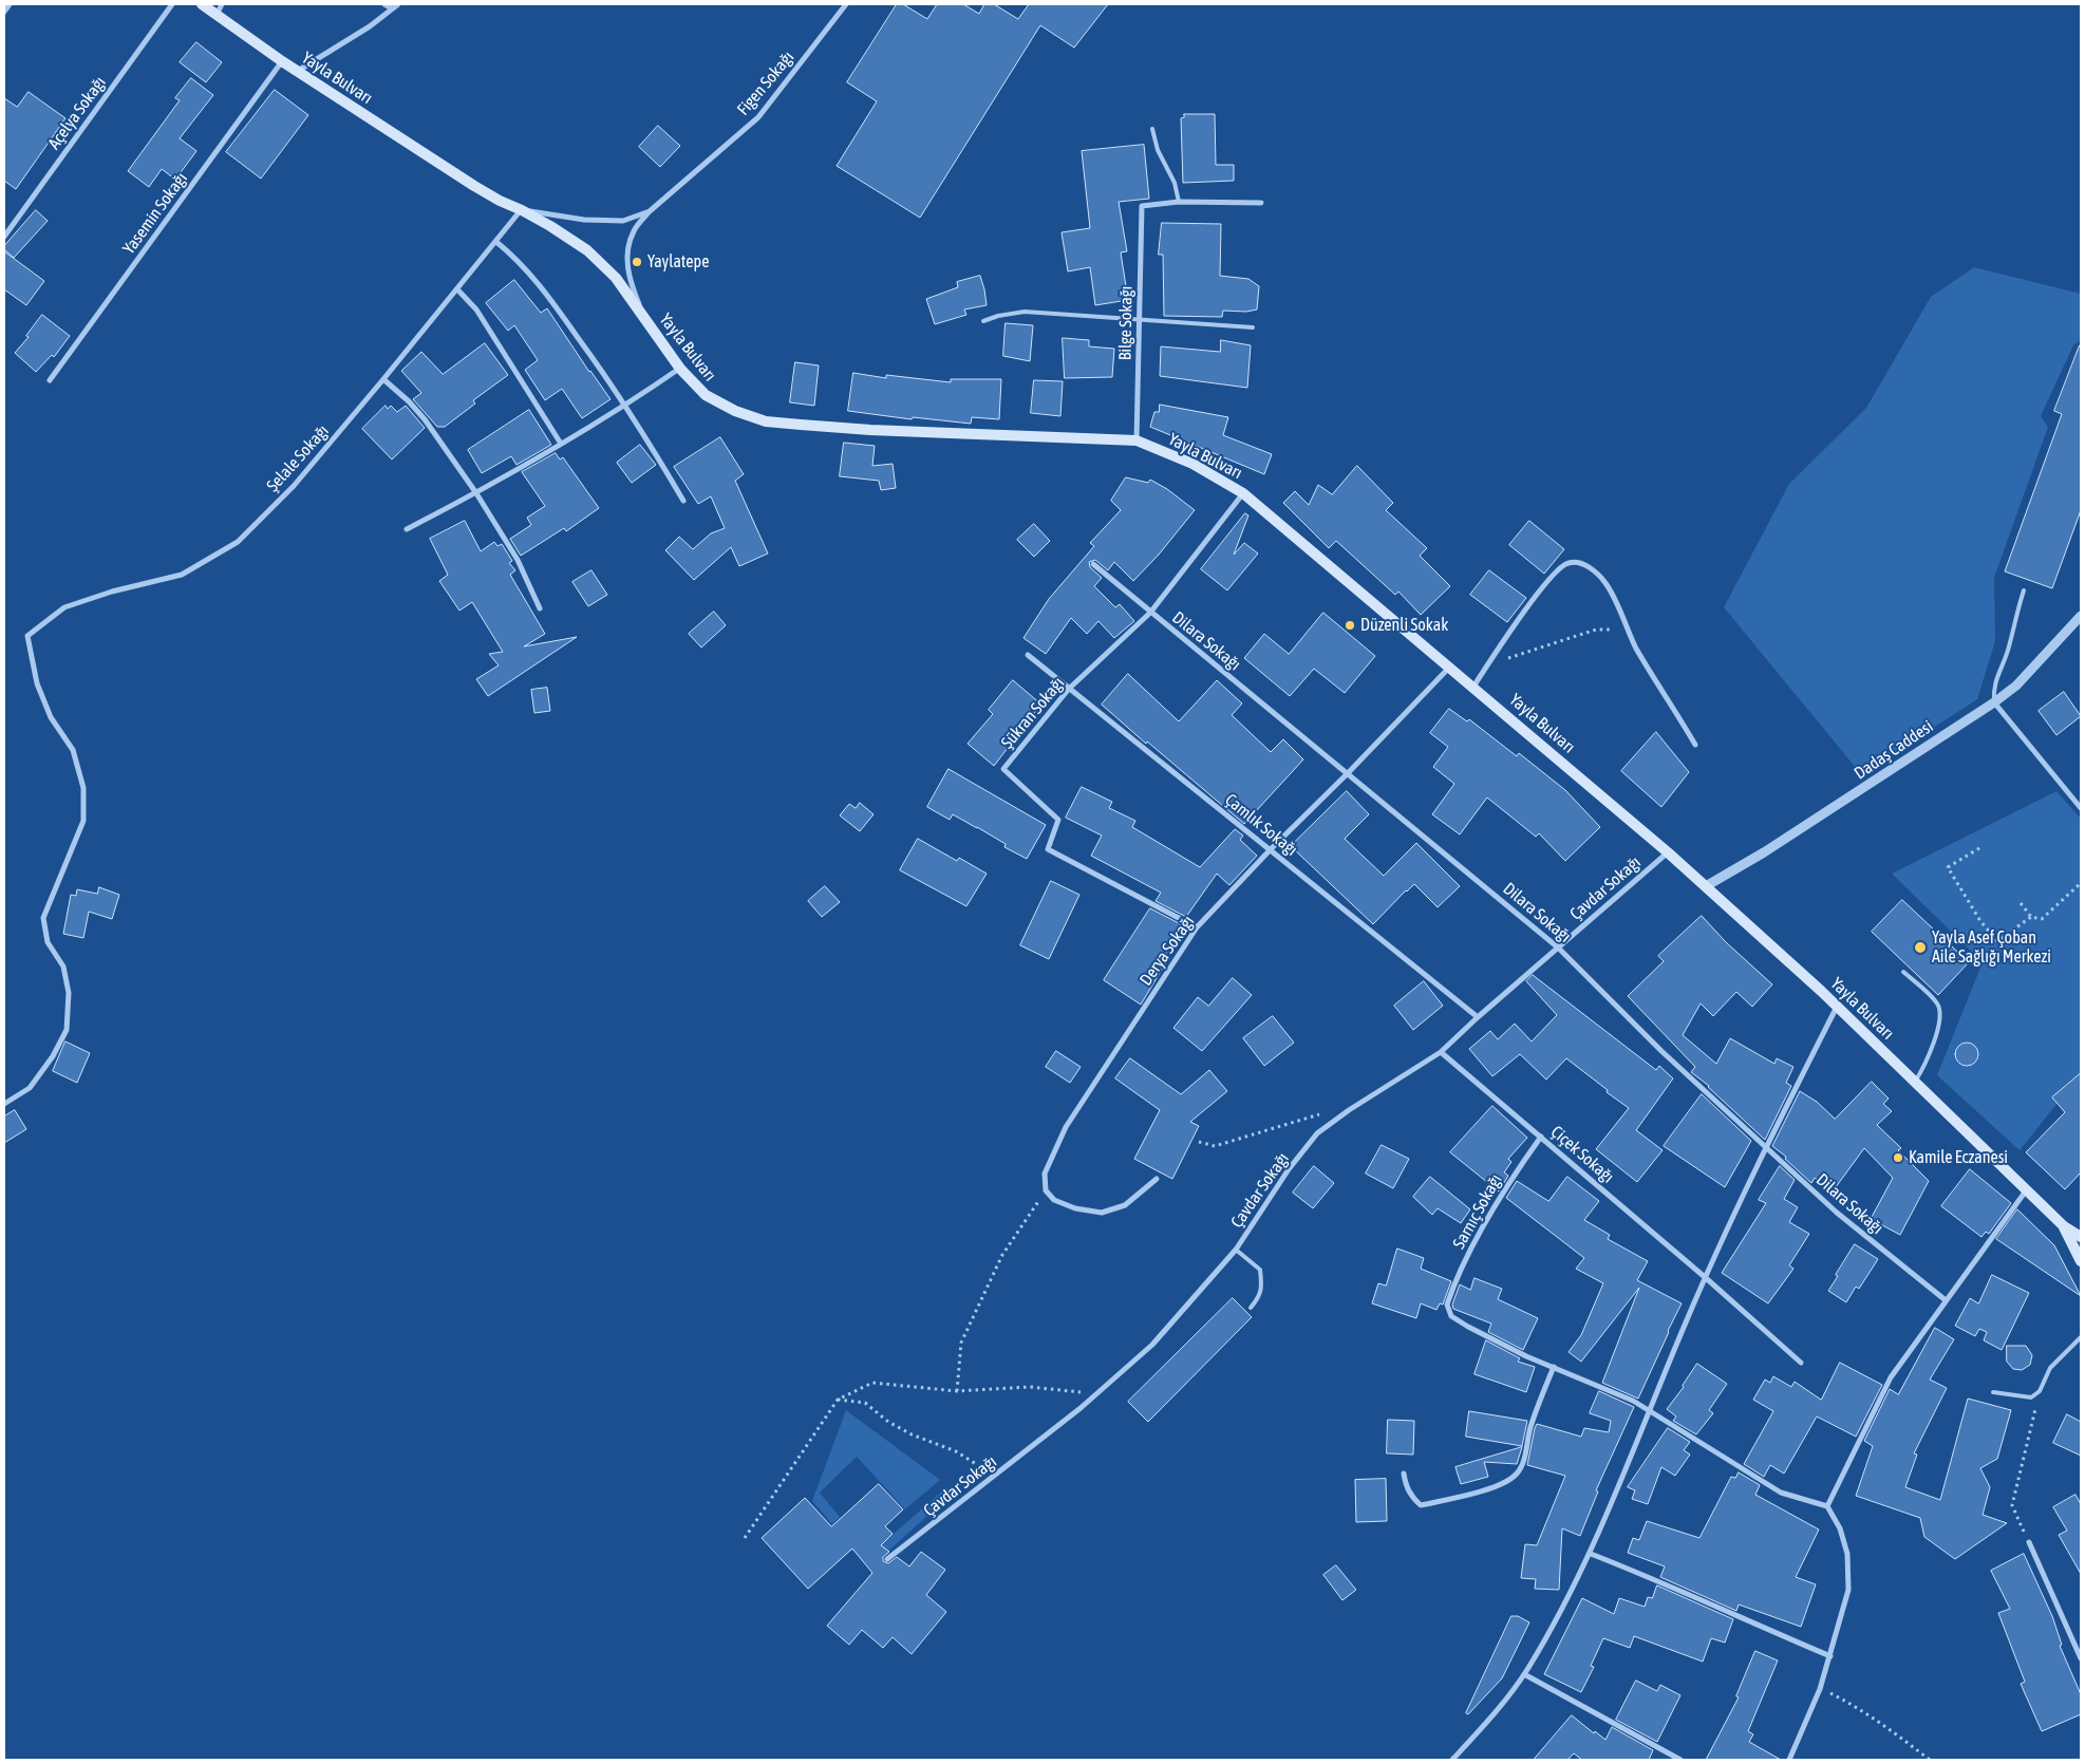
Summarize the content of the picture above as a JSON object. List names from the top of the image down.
{
  "streets": {
    "main road": ["Yayla Bulvarı"],
    "street": [
      "Figen Sokağı",
      "Açelya Sokağı",
      "Yasemin Sokağı",
      "Bilge Sokağı",
      "Şelale Sokağı",
      "Dilara Sokağı",
      "Şükran Sokağı",
      "Dadaş Caddesi",
      "Çamlık Sokağı",
      "Çavdar Sokağı",
      "Derya Sokağı",
      "Çiçek Sokağı",
      "Sarnıç Sokağı"
    ]
  },
  "crossings": [
    ["Yayla Bulvarı", "Yasemin Sokağı"],
    ["Yayla Bulvarı", "Bilge Sokağı"],
    ["Yayla Bulvarı", "Şelale Sokağı"],
    ["Yayla Bulvarı", "Şükran Sokağı"],
    ["Yayla Bulvarı", "Dadaş Caddesi"],
    ["Yayla Bulvarı", "Çavdar Sokağı"],
    ["Yayla Bulvarı", "Derya Sokağı"],
    ["Dilara Sokağı", "Şükran Sokağı"],
    ["Dilara Sokağı", "Çavdar Sokağı"],
    ["Dilara Sokağı", "Derya Sokağı"],
    ["Şükran Sokağı", "Çamlık Sokağı"],
    ["Şükran Sokağı", "Derya Sokağı"],
    ["Çamlık Sokağı", "Çavdar Sokağı"],
    ["Çamlık Sokağı", "Derya Sokağı"],
    ["Çavdar Sokağı", "Çiçek Sokağı"],
    ["Çiçek Sokağı", "Sarnıç Sokağı"]
  ],
  "places": [
    "Yaylatepe",
    "Düzenli Sokak",
    "Yayla Asef Çoban Aile Sağlığı Merkezi",
    "Kamile Eczanesi"
  ]
}
